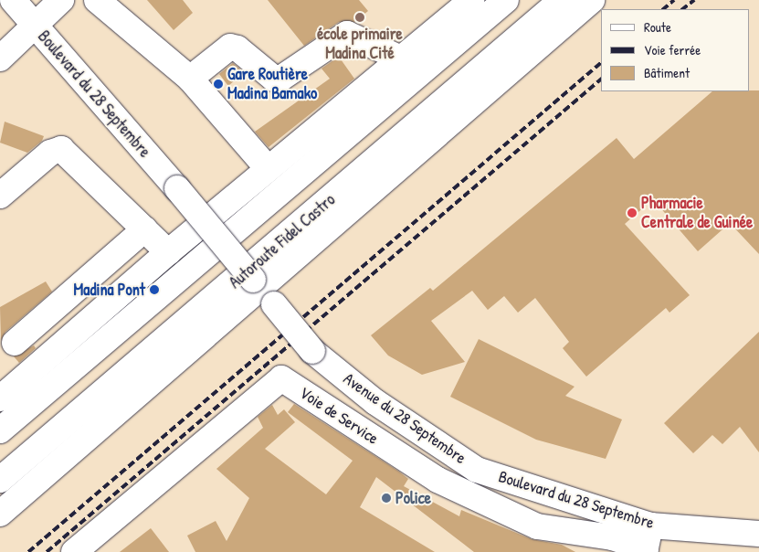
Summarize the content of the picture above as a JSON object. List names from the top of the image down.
{
  "streets": {
    "main road": [
      "Boulevard du 28 Septembre",
      "Autoroute Fidel Castro",
      "Voie de Service",
      "Avenue du 28 Septembre"
    ]
  },
  "crossings": [
    ["Boulevard du 28 Septembre", "Voie de Service"],
    ["Boulevard du 28 Septembre", "Avenue du 28 Septembre"]
  ],
  "places": [
    "école primaire Madina Cité",
    "Gare Routière Madina Bamako",
    "Pharmacie Centrale de Guinée",
    "Madina Pont",
    "Police"
  ],
  "legend": ["Route", "Voie ferrée", "Bâtiment"]
}
